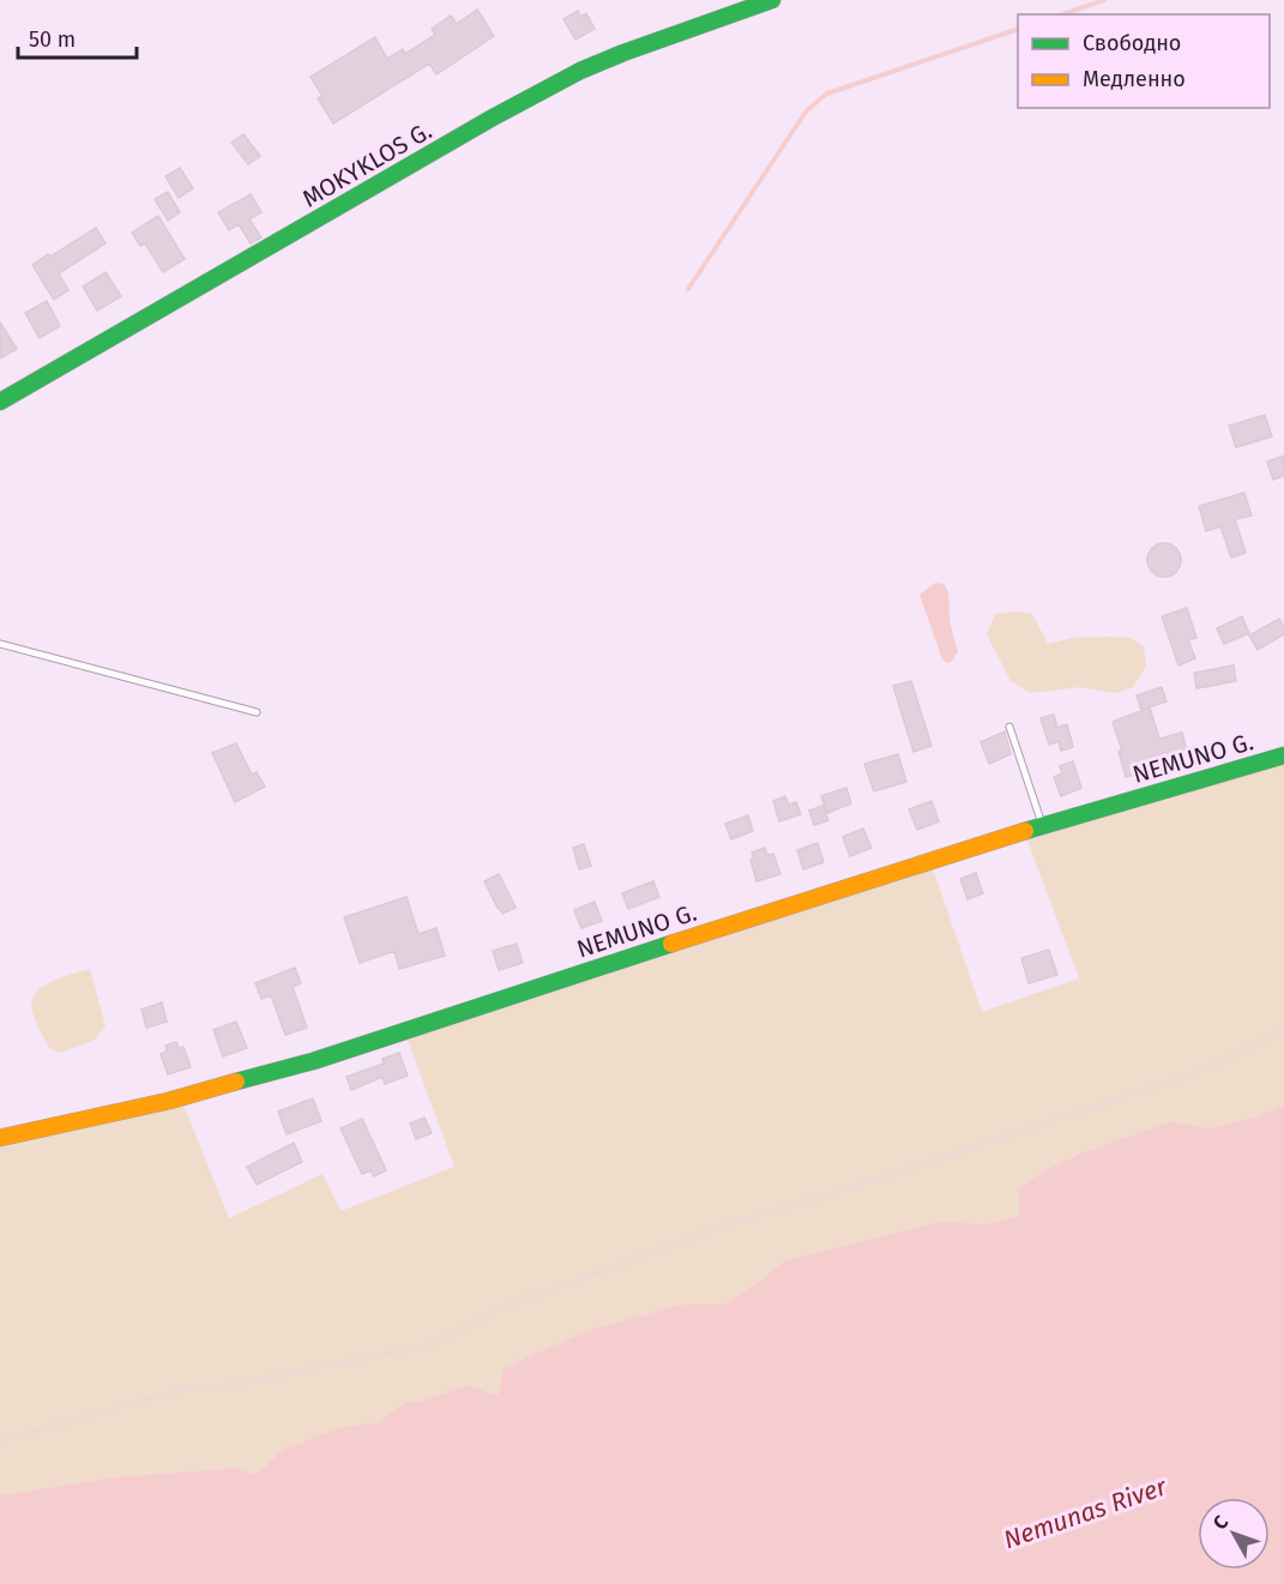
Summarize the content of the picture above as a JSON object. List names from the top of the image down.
{
  "streets": {
    "street": ["MOKYKLOS G.", "NEMUNO G."]
  },
  "water": ["Nemunas River"],
  "legend": ["Свободно", "Медленно"],
  "scale_bar": "50 m",
  "north": "top left"
}
